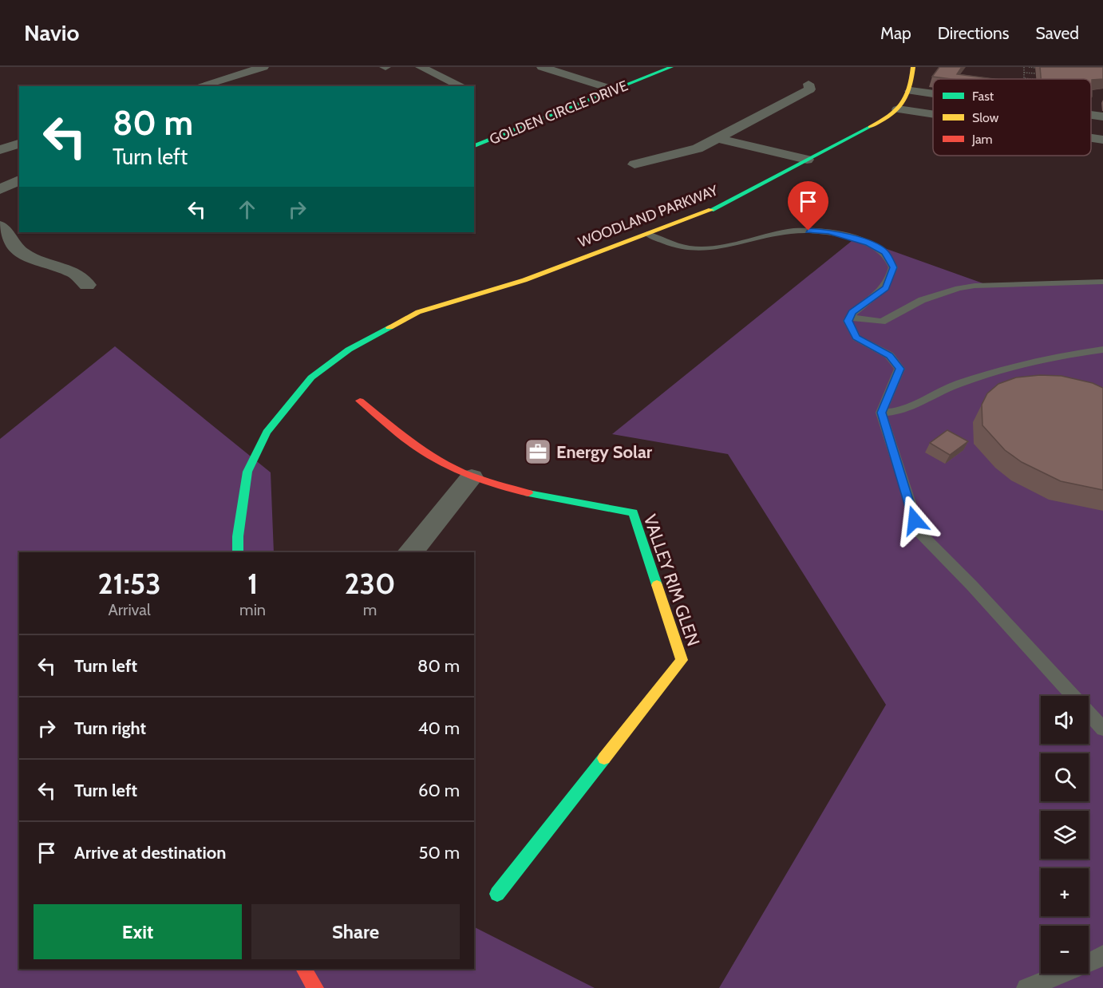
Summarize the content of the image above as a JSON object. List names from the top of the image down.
{
  "streets": {
    "street": ["GOLDEN CIRCLE DRIVE", "WOODLAND PARKWAY", "VALLEY RIM GLEN"]
  },
  "places": {
    "office": ["Energy Solar"]
  },
  "legend": ["Fast", "Slow", "Jam"],
  "page": {
    "header": "Navio",
    "nav": ["Map", "Directions", "Saved"],
    "turn": ["80 m", "Turn left"],
    "eta": [
      "21:53",
      "Arrival",
      "1",
      "min",
      "230",
      "m"
    ],
    "list": [
      {
        "name": "Turn left",
        "value": "80 m"
      },
      {
        "name": "Turn right",
        "value": "40 m"
      },
      {
        "name": "Turn left",
        "value": "60 m"
      },
      {
        "name": "Arrive at destination",
        "value": "50 m"
      }
    ],
    "map_buttons": ["+", "−"],
    "buttons": ["Exit", "Share"]
  }
}
